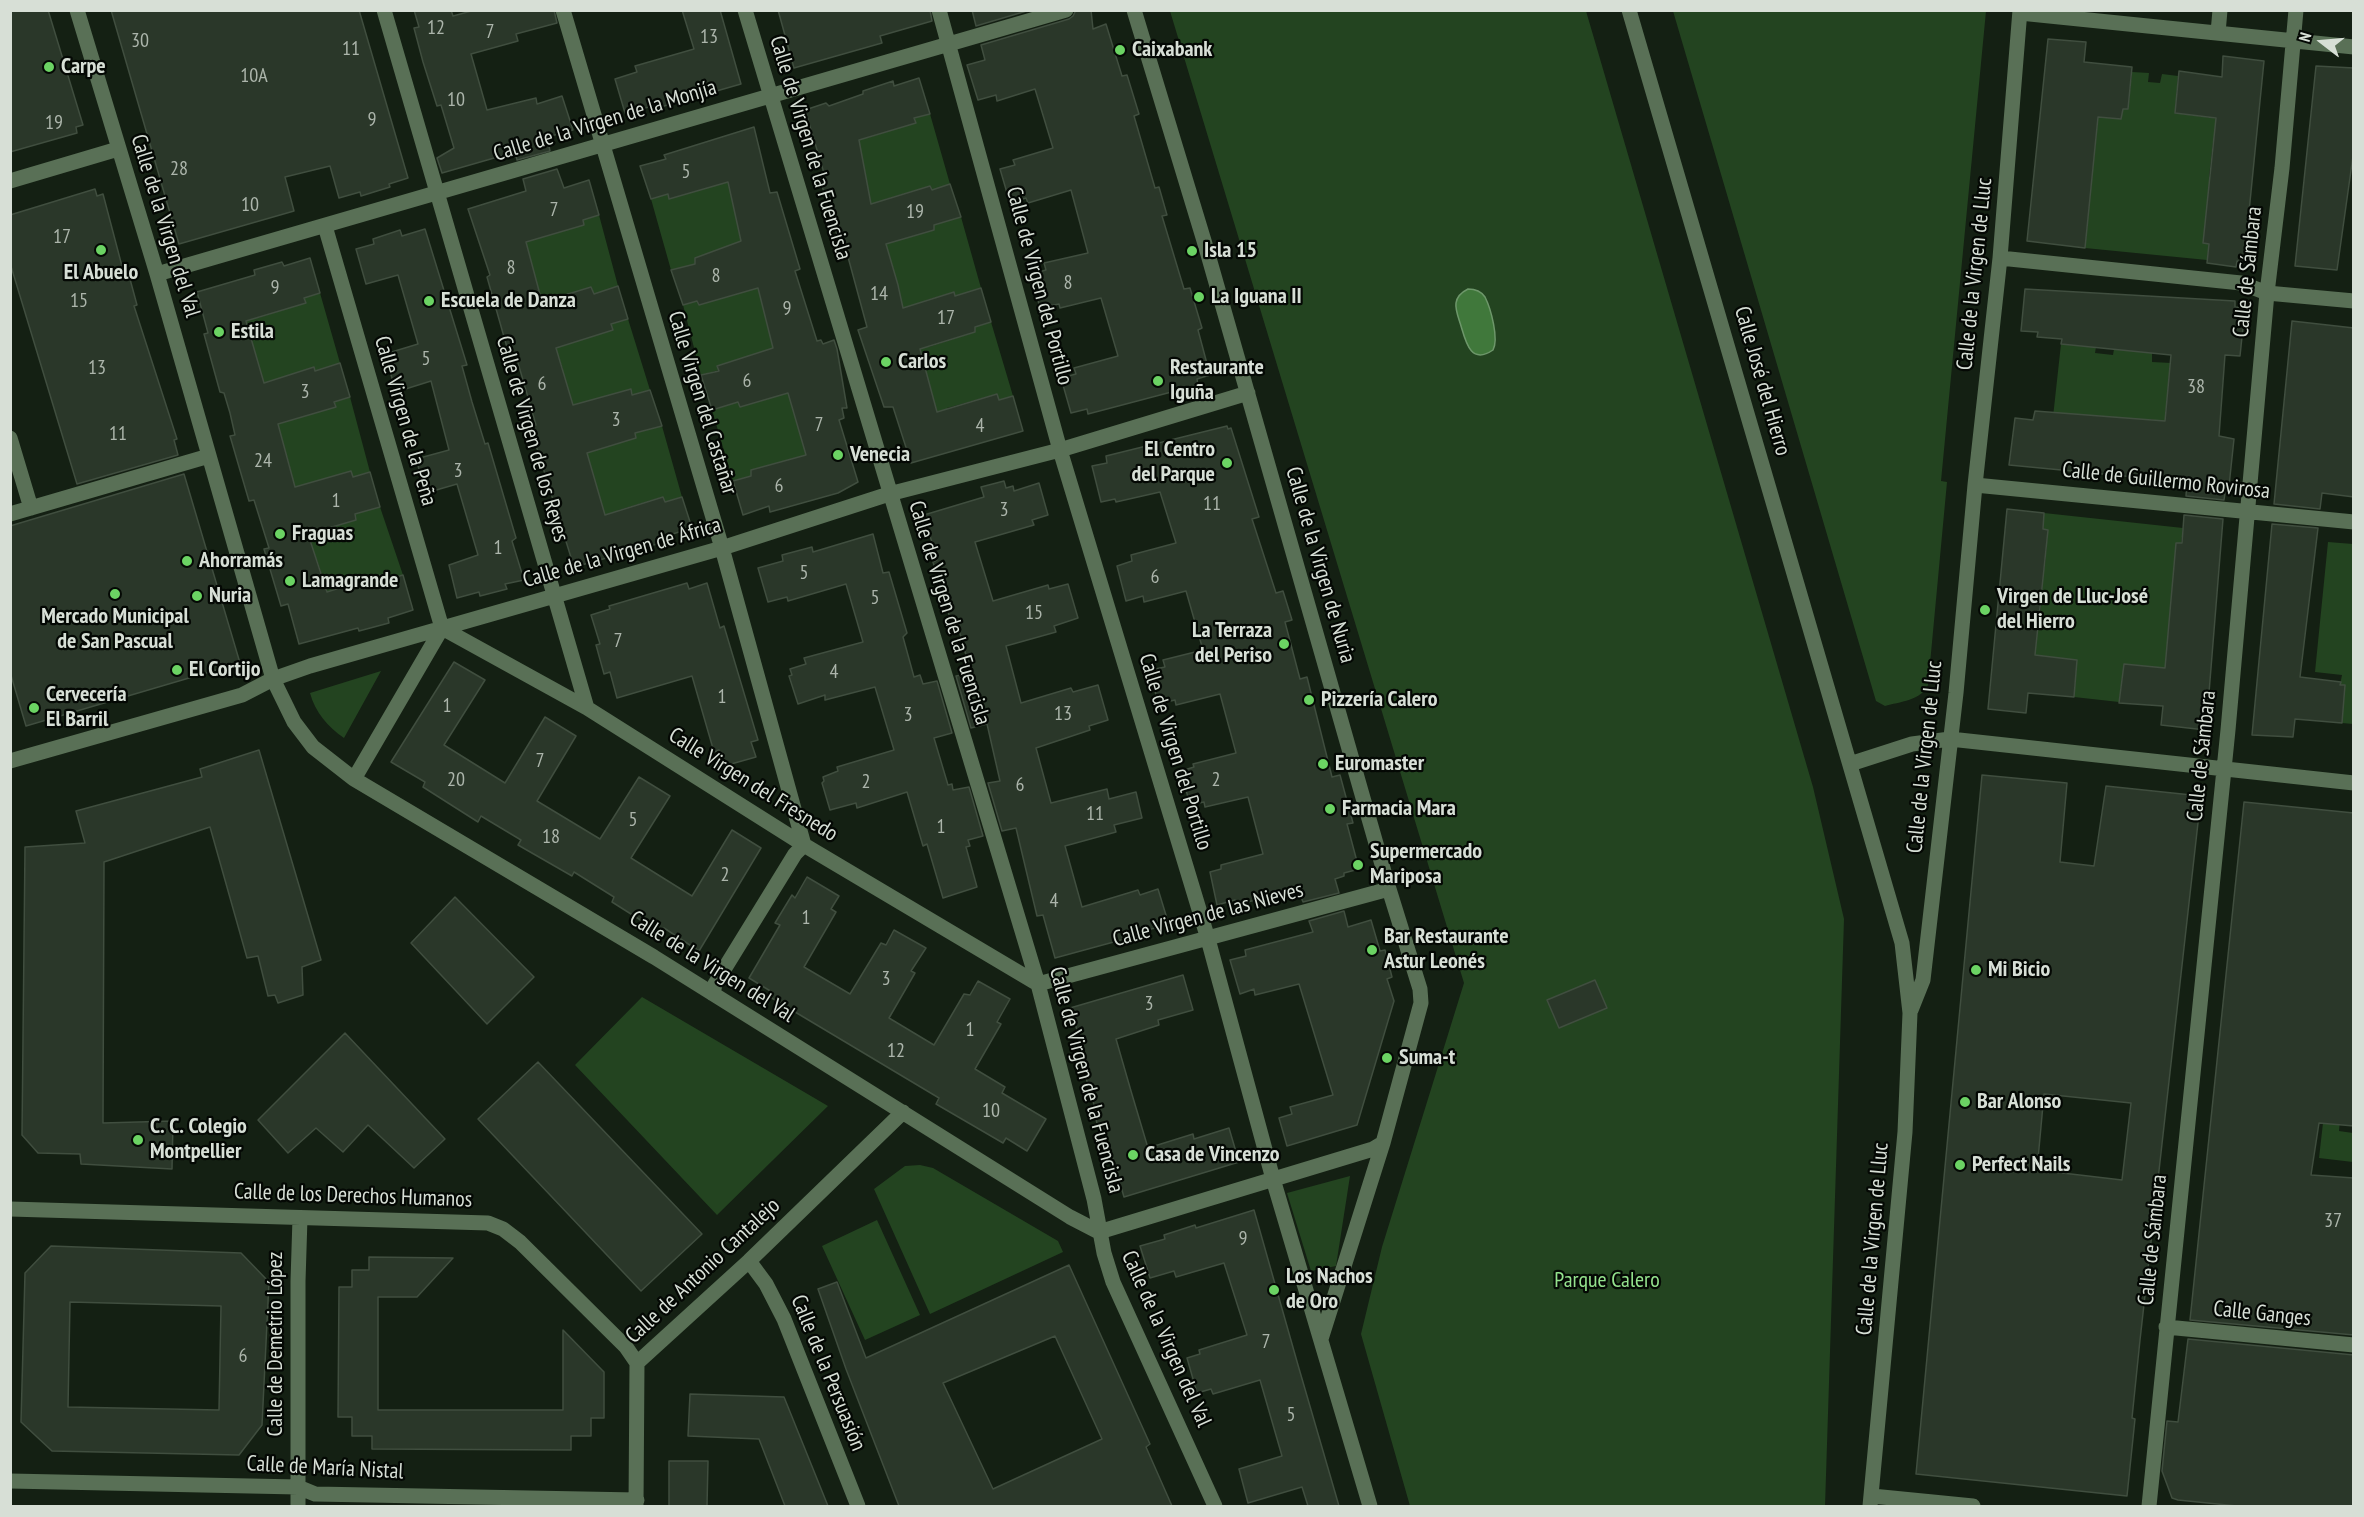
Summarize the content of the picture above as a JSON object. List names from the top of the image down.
{
  "streets": {
    "street": [
      "Calle de la Virgen de la Monjía",
      "Calle de Virgen de la Fuencisla",
      "Calle de la Virgen del Val",
      "Calle de Sámbara",
      "Calle de la Virgen de Lluc",
      "Calle de Virgen del Portillo",
      "Calle José del Hierro",
      "Calle Virgen del Castañar",
      "Calle Virgen de la Peña",
      "Calle de Virgen de los Reyes",
      "Calle de Guillermo Rovirosa",
      "Calle de la Virgen de África",
      "Calle de la Virgen de Nuria",
      "Calle Virgen del Fresnedo",
      "Calle Virgen de las Nieves",
      "Calle de los Derechos Humanos",
      "Calle de Antonio Cantalejo",
      "Calle Ganges",
      "Calle de Demetrio López",
      "Calle de la Persuasión",
      "Calle de María Nistal"
    ]
  },
  "crossings": [
    ["Calle de la Virgen de la Monjía", "Calle de Virgen de la Fuencisla"],
    ["Calle de la Virgen de la Monjía", "Calle de la Virgen del Val"],
    ["Calle de la Virgen de la Monjía", "Calle de Virgen del Portillo"],
    ["Calle de la Virgen de la Monjía", "Calle Virgen del Castañar"],
    ["Calle de la Virgen de la Monjía", "Calle Virgen de la Peña"],
    ["Calle de la Virgen de la Monjía", "Calle de Virgen de los Reyes"],
    ["Calle de Virgen de la Fuencisla", "Calle de la Virgen del Val"],
    ["Calle de Virgen de la Fuencisla", "Calle de la Virgen de África"],
    ["Calle de Virgen de la Fuencisla", "Calle Virgen del Fresnedo"],
    ["Calle de Virgen de la Fuencisla", "Calle Virgen de las Nieves"],
    ["Calle de la Virgen del Val", "Calle de la Virgen de África"],
    ["Calle de la Virgen del Val", "Calle de Antonio Cantalejo"],
    ["Calle de Sámbara", "Calle de Guillermo Rovirosa"],
    ["Calle de Sámbara", "Calle Ganges"],
    ["Calle de la Virgen de Lluc", "Calle José del Hierro"],
    ["Calle de la Virgen de Lluc", "Calle de Guillermo Rovirosa"],
    ["Calle de Virgen del Portillo", "Calle de la Virgen de África"],
    ["Calle de Virgen del Portillo", "Calle de la Virgen de Nuria"],
    ["Calle de Virgen del Portillo", "Calle Virgen de las Nieves"],
    ["Calle Virgen del Castañar", "Calle de la Virgen de África"],
    ["Calle Virgen del Castañar", "Calle Virgen del Fresnedo"],
    ["Calle Virgen de la Peña", "Calle de la Virgen de África"],
    ["Calle Virgen de la Peña", "Calle Virgen del Fresnedo"],
    ["Calle de Virgen de los Reyes", "Calle de la Virgen de África"],
    ["Calle de Virgen de los Reyes", "Calle Virgen del Fresnedo"],
    ["Calle de la Virgen de África", "Calle de la Virgen de Nuria"],
    ["Calle de la Virgen de África", "Calle Virgen del Fresnedo"],
    ["Calle de la Virgen de Nuria", "Calle Virgen de las Nieves"],
    ["Calle Virgen del Fresnedo", "Calle Virgen de las Nieves"],
    ["Calle de los Derechos Humanos", "Calle de Antonio Cantalejo"],
    ["Calle de los Derechos Humanos", "Calle de Demetrio López"],
    ["Calle de Antonio Cantalejo", "Calle de la Persuasión"],
    ["Calle de Antonio Cantalejo", "Calle de María Nistal"],
    ["Calle de Demetrio López", "Calle de María Nistal"]
  ],
  "parks": ["Parque Calero"],
  "places": [
    "Caixabank",
    "Carpe",
    "El Abuelo",
    "Isla 15",
    "La Iguana II",
    "Escuela de Danza",
    "Estila",
    "Carlos",
    "Restaurante Iguña",
    "Venecia",
    "El Centro del Parque",
    "Fraguas",
    "Ahorramás",
    "Lamagrande",
    "Mercado Municipal de San Pascual",
    "Nuria",
    "Virgen de Lluc-José del Hierro",
    "La Terraza del Periso",
    "El Cortijo",
    "Pizzería Calero",
    "Cervecería El Barril",
    "Euromaster",
    "Farmacia Mara",
    "Supermercado Mariposa",
    "Bar Restaurante Astur Leonés",
    "Mi Bicio",
    "Suma-t",
    "Bar Alonso",
    "C. C. Colegio Montpellier",
    "Casa de Vincenzo",
    "Perfect Nails",
    "Los Nachos de Oro"
  ],
  "house_numbers": [
    "12",
    "7",
    "13",
    "30",
    "11",
    "10A",
    "10",
    "9",
    "19",
    "28",
    "5",
    "10",
    "7",
    "19",
    "17",
    "8",
    "8",
    "8",
    "9",
    "14",
    "15",
    "9",
    "17",
    "5",
    "13",
    "6",
    "6",
    "38",
    "3",
    "3",
    "7",
    "4",
    "11",
    "24",
    "3",
    "6",
    "1",
    "11",
    "3",
    "1",
    "5",
    "6",
    "5",
    "15",
    "7",
    "4",
    "1",
    "1",
    "13",
    "3",
    "7",
    "20",
    "2",
    "2",
    "6",
    "11",
    "5",
    "1",
    "18",
    "2",
    "4",
    "1",
    "3",
    "3",
    "1",
    "12",
    "10",
    "37",
    "9",
    "7",
    "6",
    "5"
  ],
  "north": "left"
}
